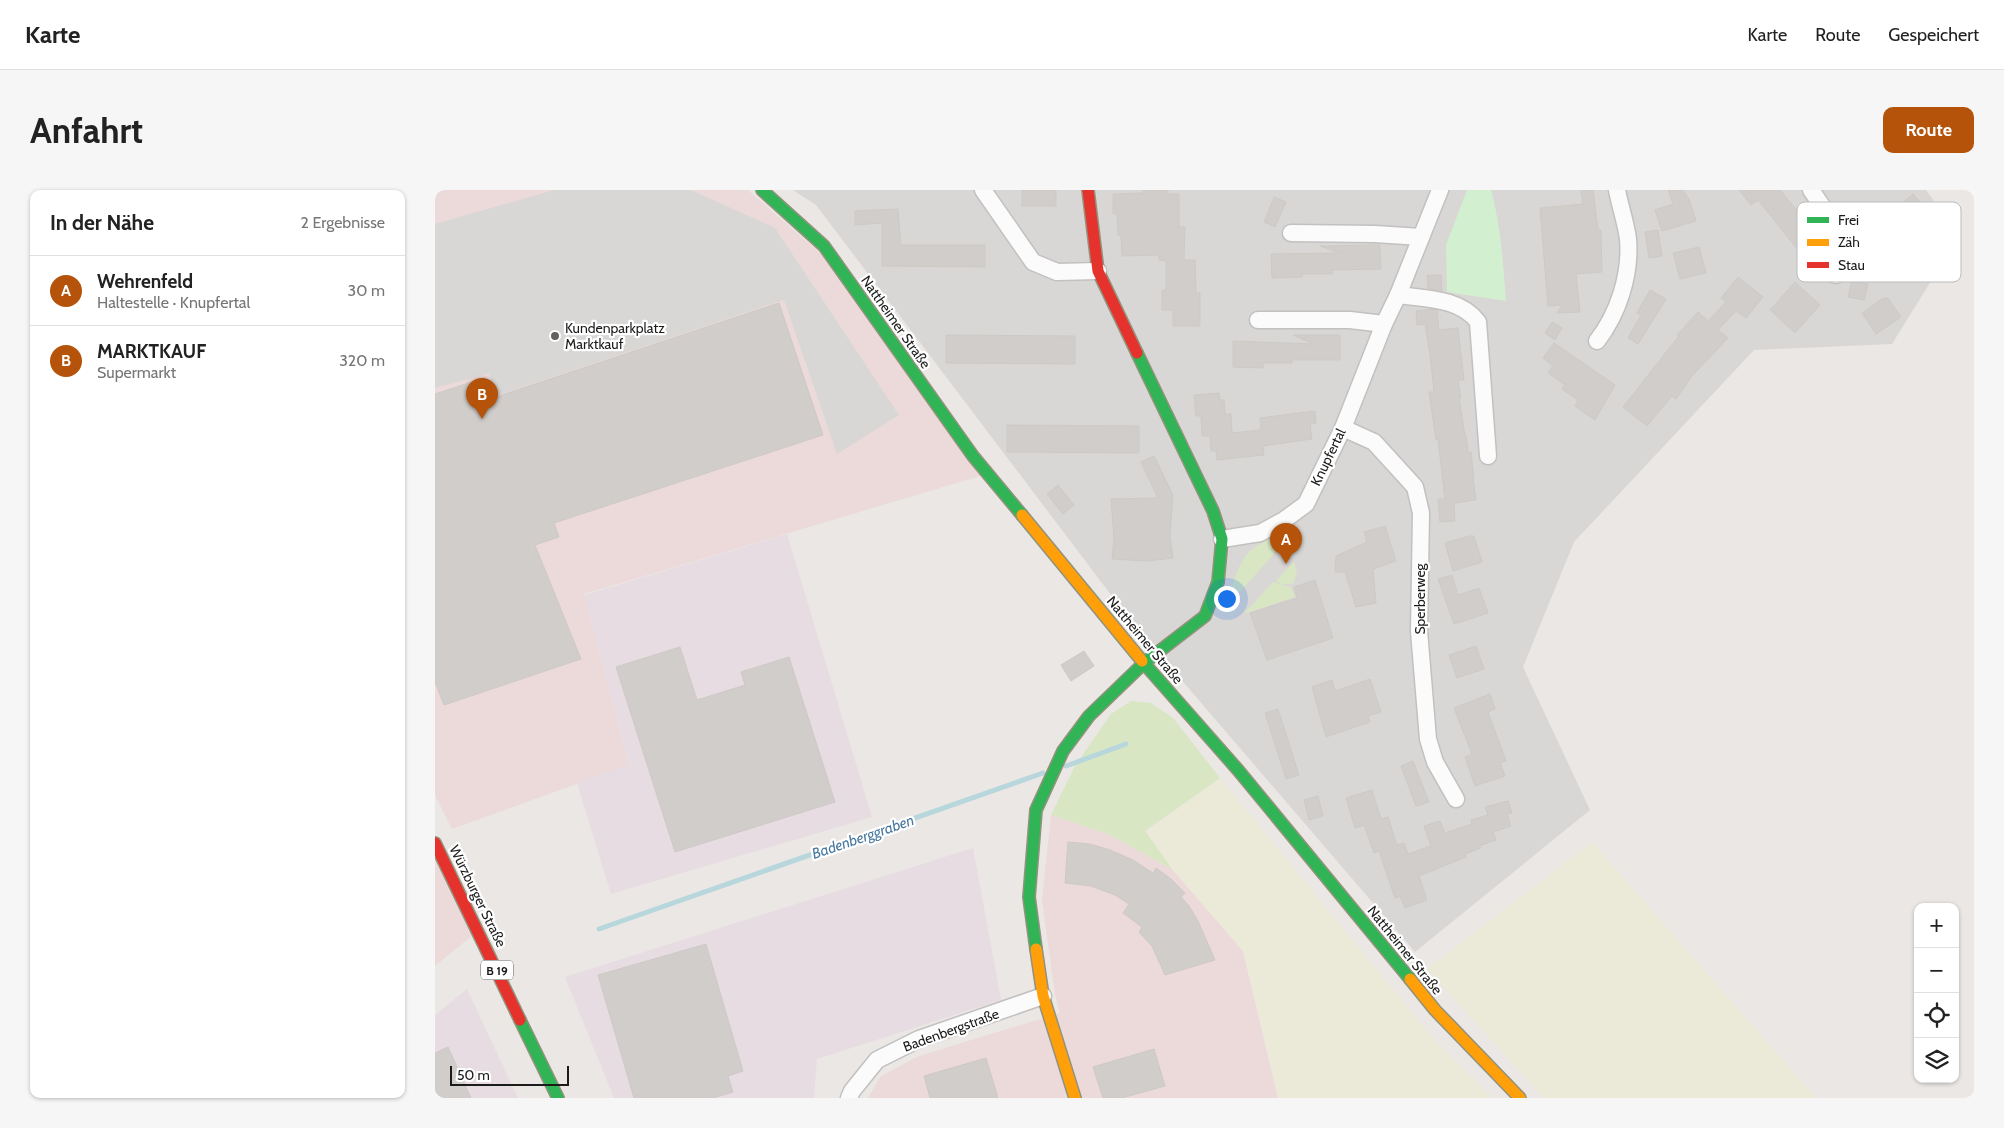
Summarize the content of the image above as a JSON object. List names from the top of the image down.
{
  "streets": {
    "street": [
      "Nattheimer Straße",
      "Knupfertal",
      "Sperberweg",
      "Würzburger Straße",
      "B 19",
      "Badenbergstraße"
    ]
  },
  "crossings": [
    ["Knupfertal", "Sperberweg"]
  ],
  "water": ["Badenberggraben"],
  "places": ["Kundenparkplatz Marktkauf"],
  "legend": ["Frei", "Zäh", "Stau"],
  "scale_bar": "50 m",
  "page": {
    "header": "Karte",
    "nav": ["Karte", "Route", "Gespeichert"],
    "buttons": "Route",
    "title": "Anfahrt",
    "heading": ["In der Nähe", "2 Ergebnisse"],
    "list": [
      {
        "mark": "A",
        "name": "Wehrenfeld",
        "note": "Haltestelle · Knupfertal",
        "value": "30 m"
      },
      {
        "mark": "B",
        "name": "MARKTKAUF",
        "note": "Supermarkt",
        "value": "320 m"
      }
    ],
    "pins": ["B", "A"],
    "map_buttons": ["+", "−"],
    "scale": "50 m"
  }
}
